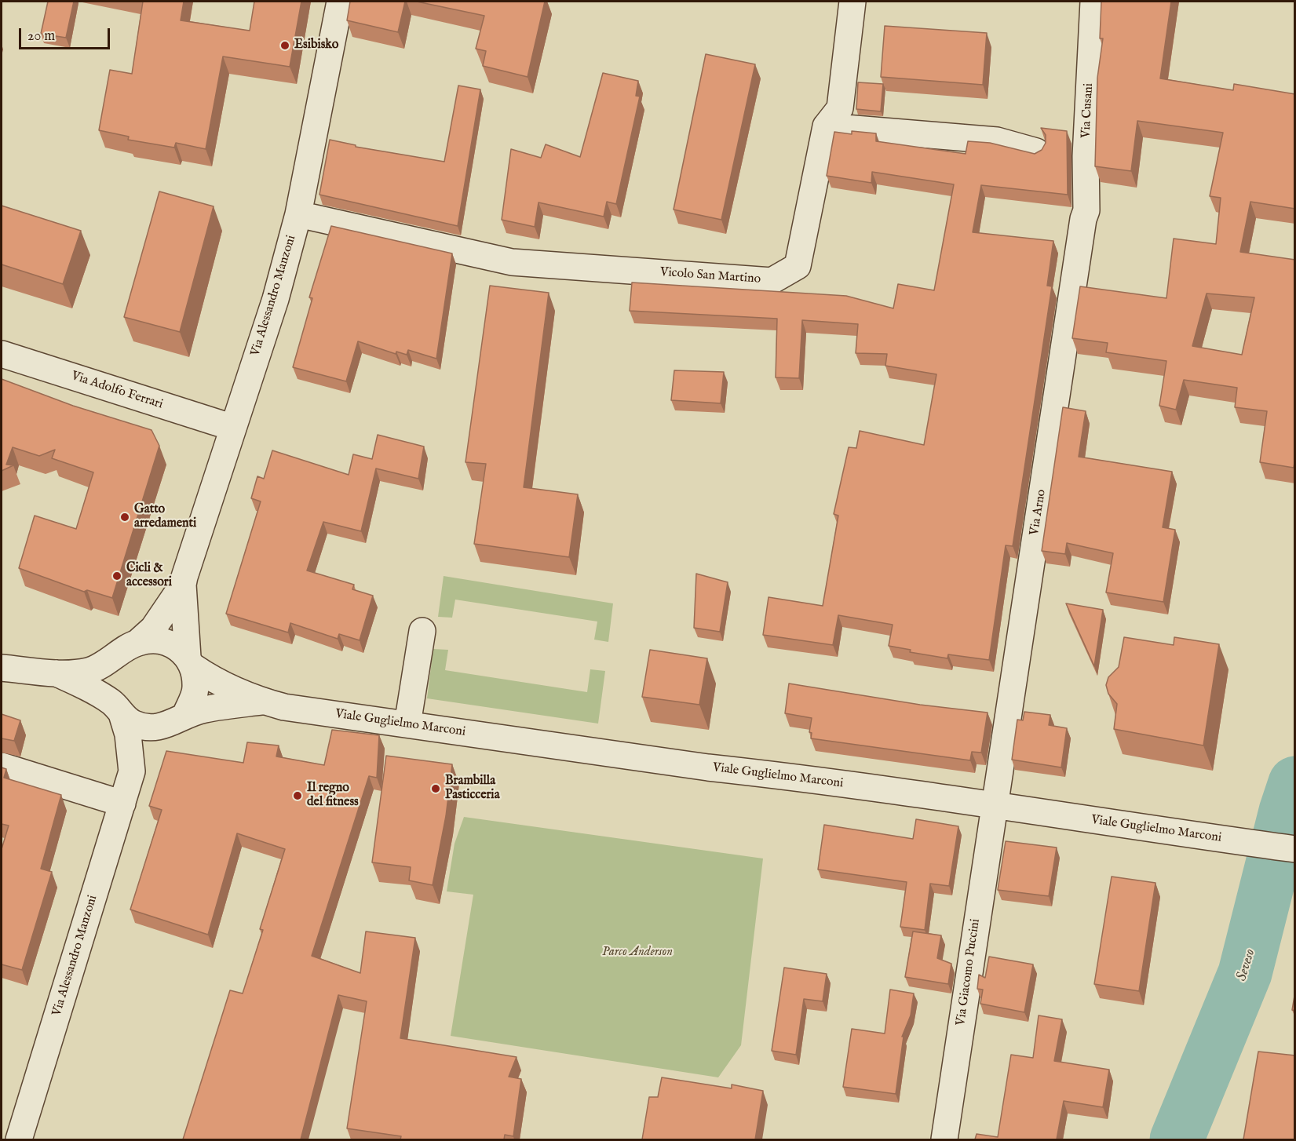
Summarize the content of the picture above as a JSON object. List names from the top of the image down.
{
  "streets": {
    "street": [
      "Via Cusani",
      "Vicolo San Martino",
      "Via Alessandro Manzoni",
      "Via Adolfo Ferrari",
      "Via Arno",
      "Viale Guglielmo Marconi",
      "Via Giacomo Puccini"
    ]
  },
  "crossings": [
    ["Via Cusani", "Via Arno"],
    ["Vicolo San Martino", "Via Alessandro Manzoni"],
    ["Via Alessandro Manzoni", "Via Adolfo Ferrari"],
    ["Via Arno", "Viale Guglielmo Marconi"],
    ["Via Arno", "Via Giacomo Puccini"],
    ["Viale Guglielmo Marconi", "Via Giacomo Puccini"]
  ],
  "water": ["Seveso"],
  "parks": ["Parco Anderson"],
  "places": [
    "Esibisko",
    "Gatto arredamenti",
    "Cicli & accessori",
    "Brambilla Pasticceria",
    "Il regno del fitness"
  ],
  "scale_bar": "20 m"
}
